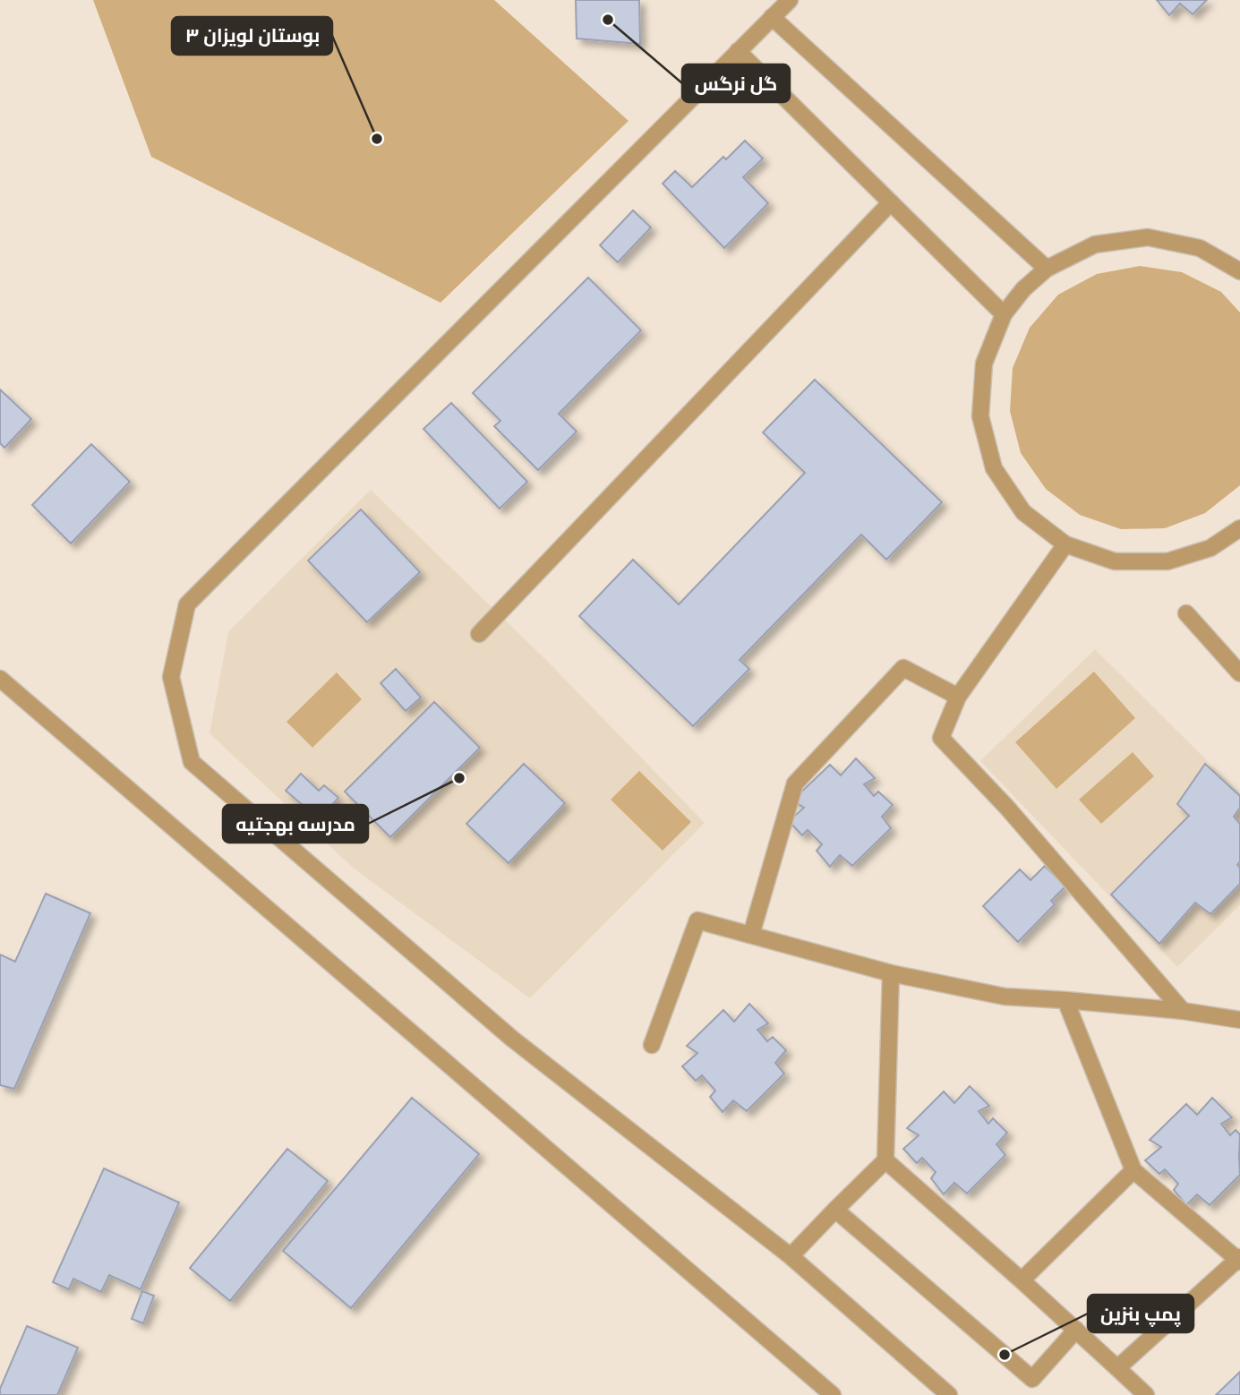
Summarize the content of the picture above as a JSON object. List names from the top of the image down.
{
  "places": [
    "گل نرگس",
    "بوستان لویزان ۳",
    "مدرسه بهجتیه",
    "پمپ بنزین"
  ]
}
